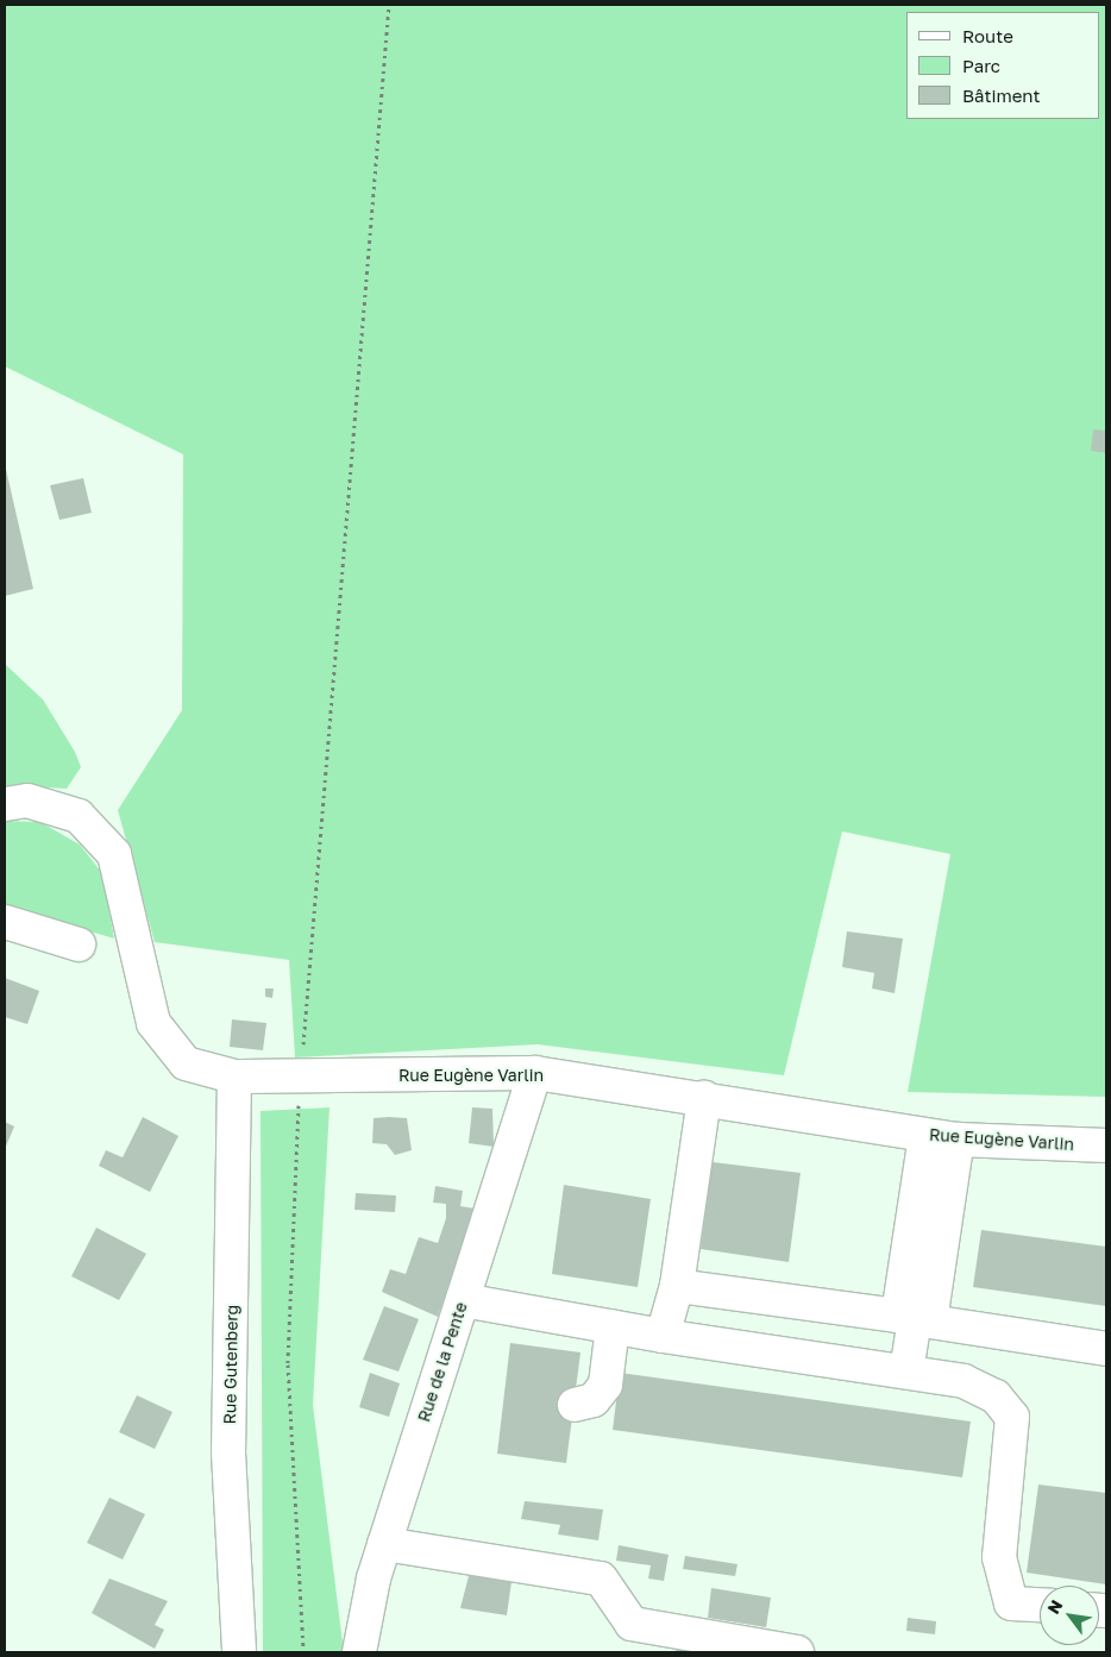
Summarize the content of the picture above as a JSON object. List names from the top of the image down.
{
  "streets": {
    "street": ["Rue Eugène Varlin", "Rue de la Pente", "Rue Gutenberg"]
  },
  "crossings": [
    ["Rue Eugène Varlin", "Rue de la Pente"],
    ["Rue Eugène Varlin", "Rue Gutenberg"]
  ],
  "legend": ["Route", "Parc", "Bâtiment"],
  "north": "top left"
}
